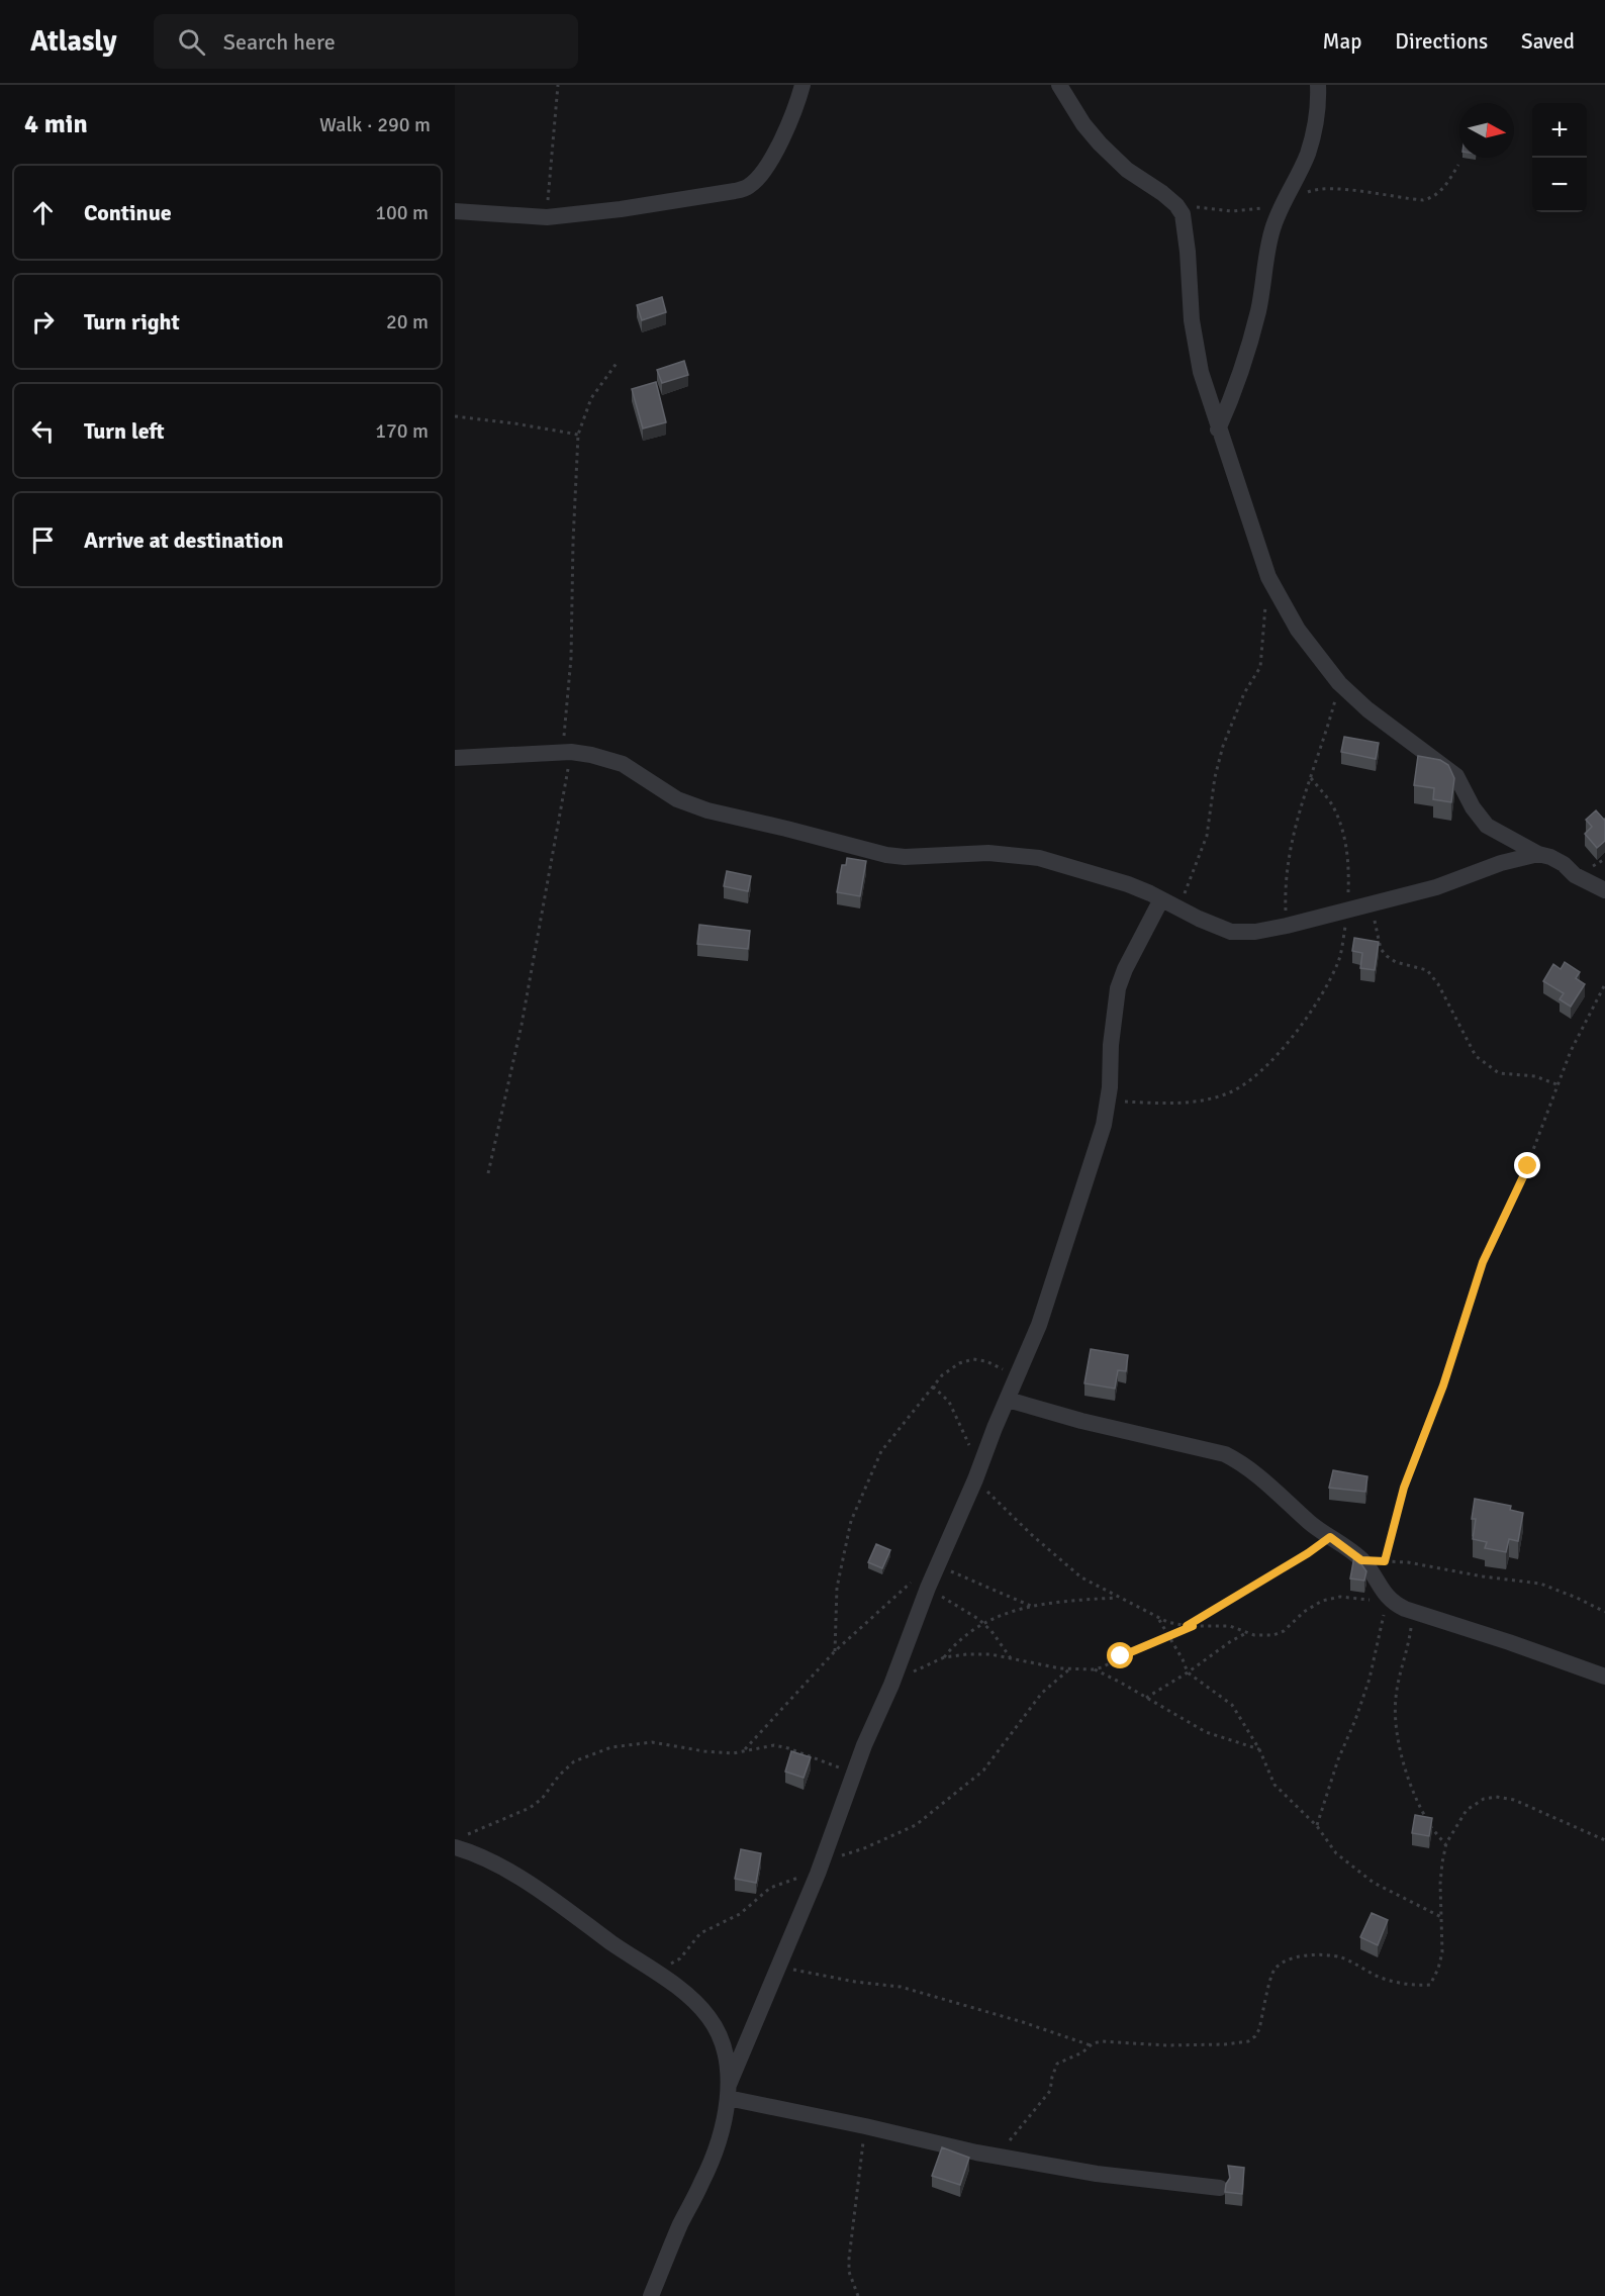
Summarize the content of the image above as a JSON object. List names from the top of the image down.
{
  "north": "right",
  "page": {
    "header": "Atlasly",
    "search": "Search here",
    "nav": ["Map", "Directions", "Saved"],
    "heading": ["4 min", "Walk · 290 m"],
    "map_buttons": ["+", "−"],
    "list": [
      ["Continue", "100 m"],
      ["Turn right", "20 m"],
      ["Turn left", "170 m"],
      "Arrive at destination"
    ]
  }
}
